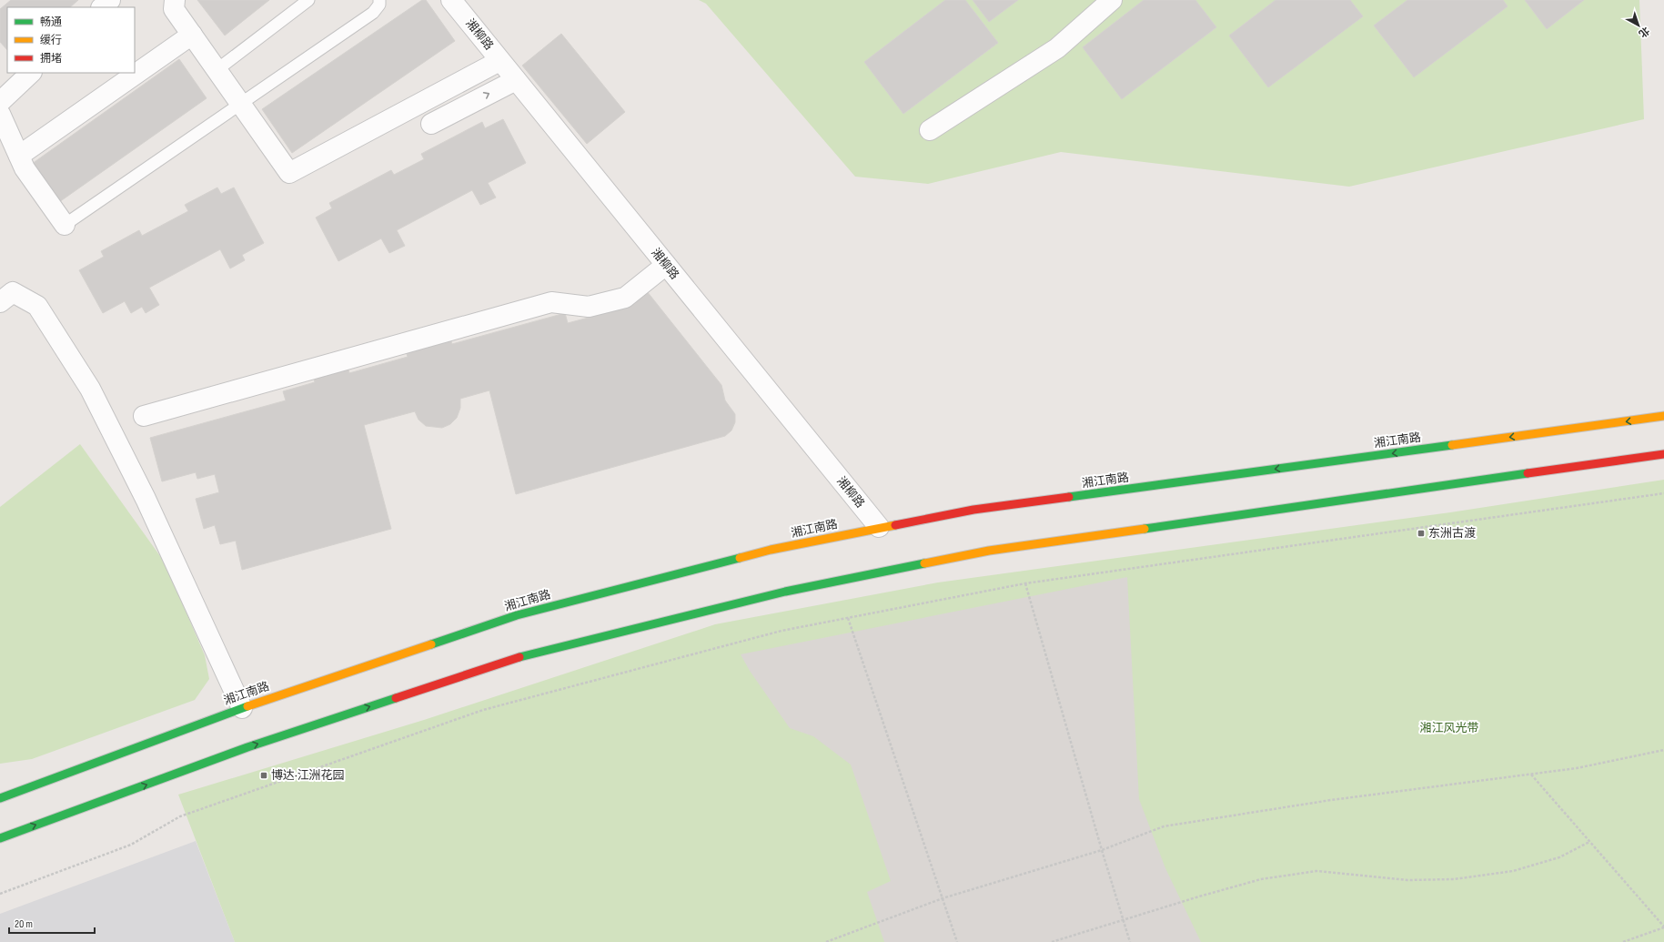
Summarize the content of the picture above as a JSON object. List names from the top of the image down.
{
  "streets": {
    "main road": ["湘江南路"],
    "street": ["湘柳路"]
  },
  "crossings": [
    ["湘柳路", "湘江南路"]
  ],
  "parks": ["湘江风光带"],
  "places": {
    "transit": ["东洲古渡", "博达·江洲花园"]
  },
  "legend": ["畅通", "缓行", "拥堵"],
  "scale_bar": "20 m",
  "north": "bottom right"
}
